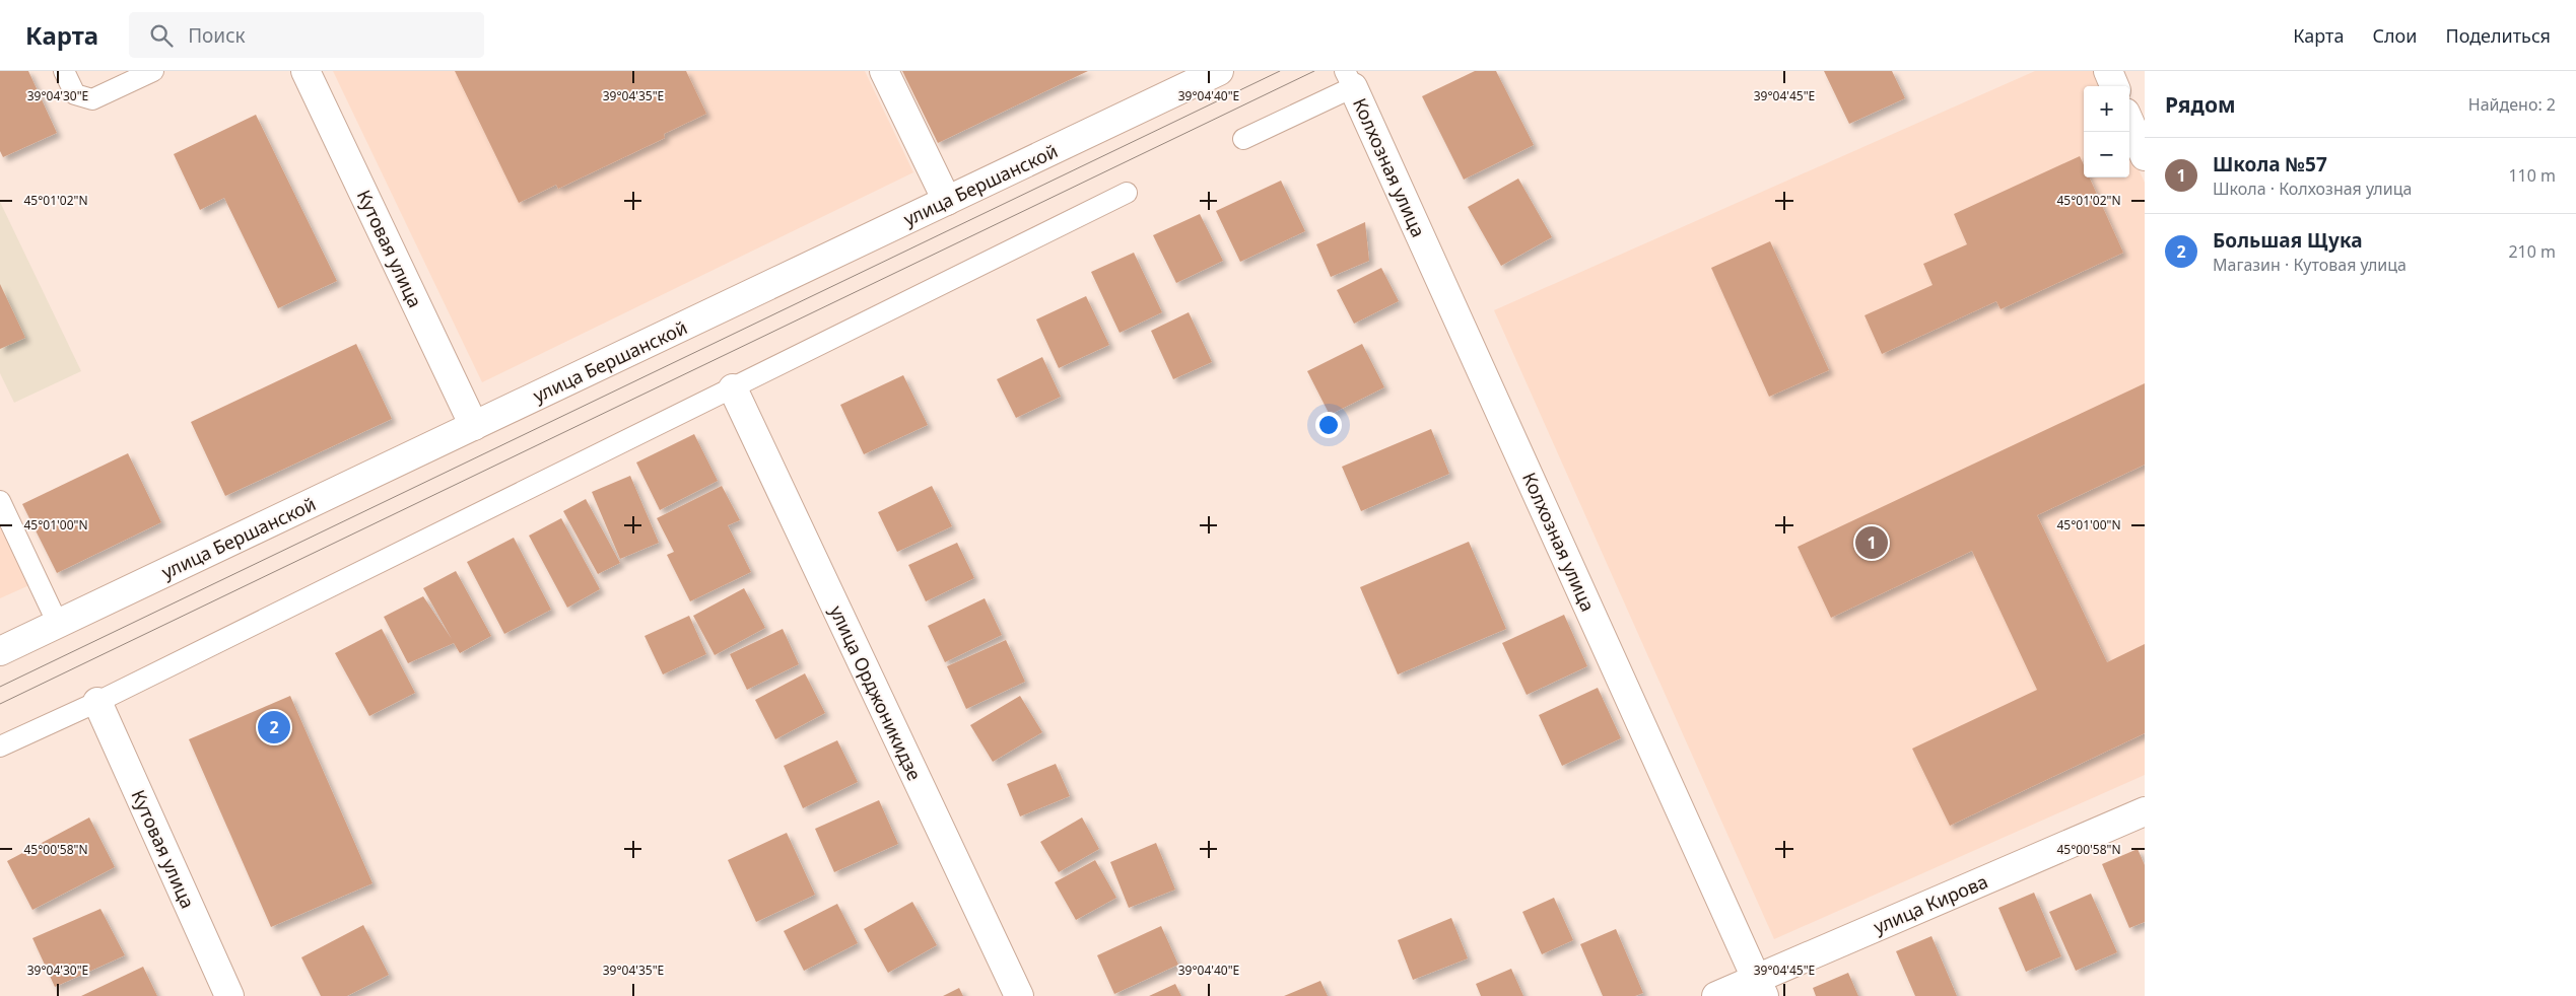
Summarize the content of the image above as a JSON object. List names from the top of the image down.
{
  "streets": {
    "street": [
      "Колхозная улица",
      "улица Бершанской",
      "Кутовая улица",
      "улица Орджоникидзе",
      "улица Кирова"
    ]
  },
  "crossings": [
    ["Колхозная улица", "улица Кирова"],
    ["улица Бершанской", "Кутовая улица"]
  ],
  "page": {
    "header": "Карта",
    "search": "Поиск",
    "nav": ["Карта", "Слои", "Поделиться"],
    "heading": ["Рядом", "Найдено: 2"],
    "map_buttons": ["+", "−"],
    "list": [
      {
        "mark": "1",
        "name": "Школа №57",
        "note": "Школа · Колхозная улица",
        "value": "110 m"
      },
      {
        "mark": "2",
        "name": "Большая Щука",
        "note": "Магазин · Кутовая улица",
        "value": "210 m"
      }
    ],
    "pins": ["1", "2"]
  },
  "coordinates": [
    "39°04'30\"E",
    "39°04'35\"E",
    "39°04'40\"E",
    "39°04'45\"E",
    "45°01'02\"N",
    "45°01'00\"N",
    "45°00'58\"N"
  ]
}
